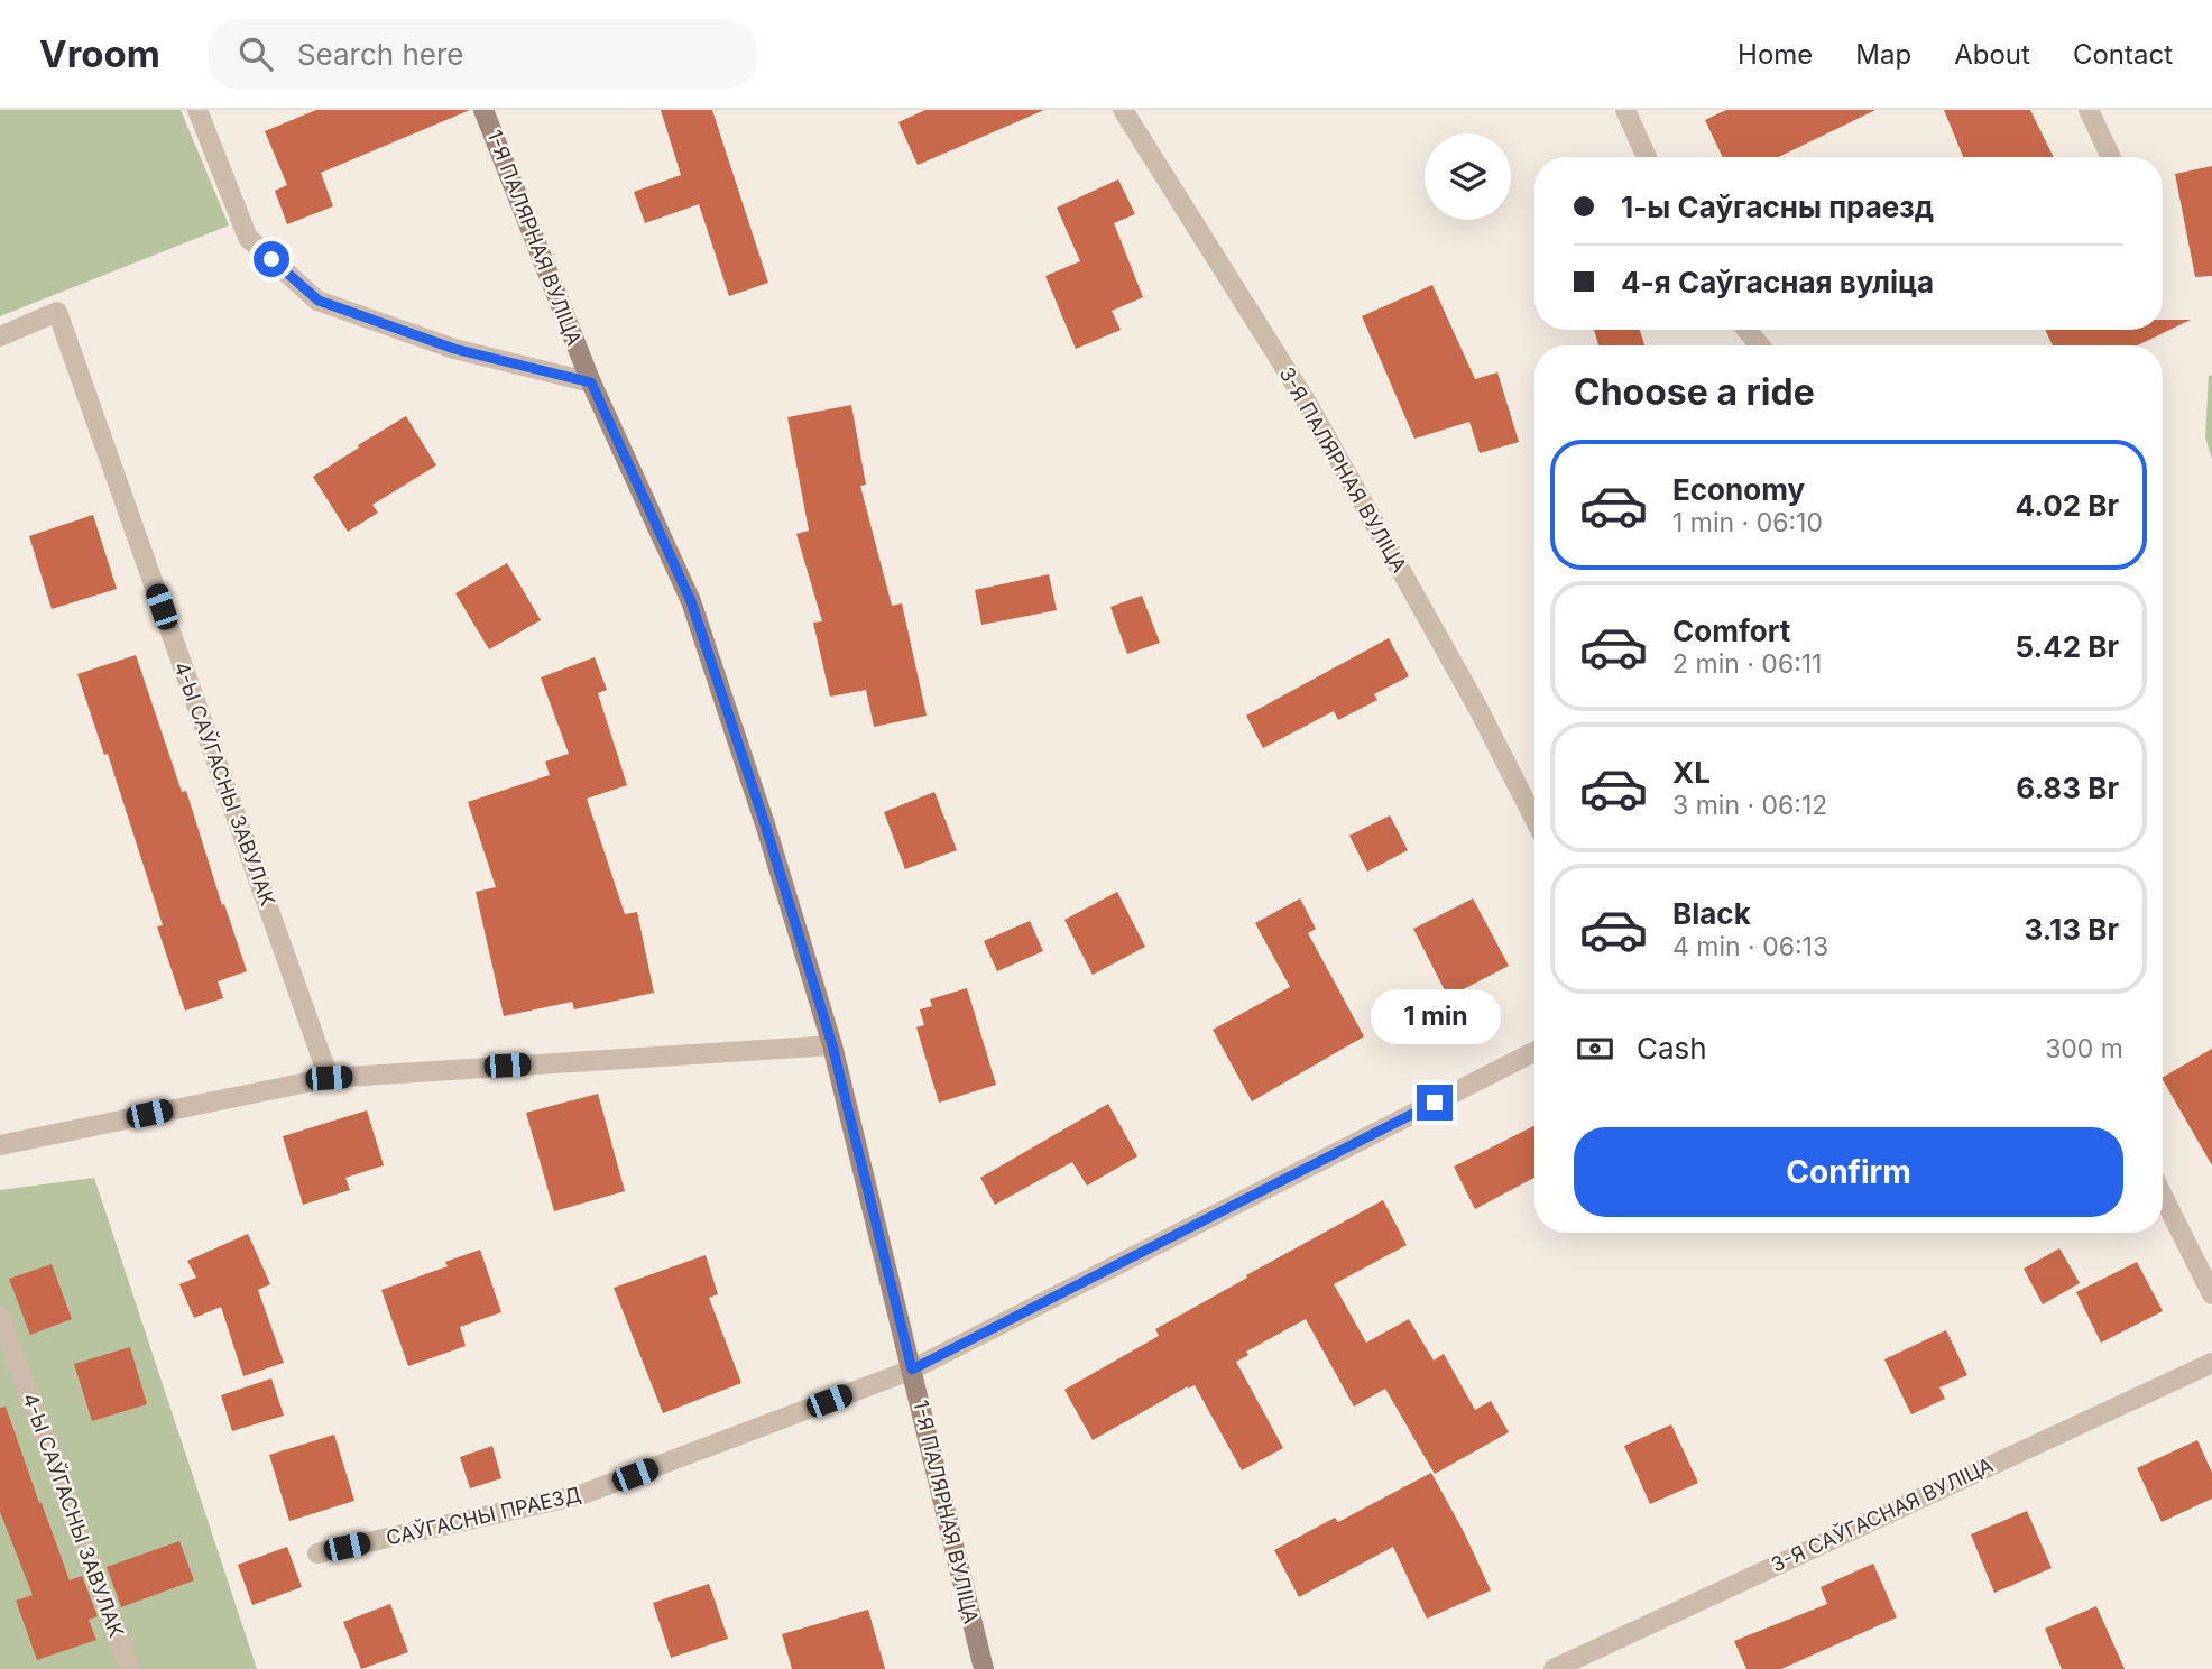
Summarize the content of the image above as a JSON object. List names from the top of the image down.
{
  "streets": {
    "street": [
      "1-Я ПАЛЯРНАЯ ВУЛІЦА",
      "3-Я ПАЛЯРНАЯ ВУЛІЦА",
      "4-Ы САЎГАСНЫ ЗАВУЛАК",
      "3-Я САЎГАСНАЯ ВУЛІЦА",
      "САЎГАСНЫ ПРАЕЗД"
    ]
  },
  "crossings": [
    ["1-Я ПАЛЯРНАЯ ВУЛІЦА", "САЎГАСНЫ ПРАЕЗД"]
  ],
  "page": {
    "header": "Vroom",
    "search": "Search here",
    "nav": [
      "Home",
      "Map",
      "About",
      "Contact"
    ],
    "banner": ["1-ы Саўгасны праезд", "4-я Саўгасная вуліца"],
    "heading": "Choose a ride",
    "list": [
      {
        "name": "Economy",
        "note": "1 min · 06:10",
        "value": "4.02 Br"
      },
      {
        "name": "Comfort",
        "note": "2 min · 06:11",
        "value": "5.42 Br"
      },
      {
        "name": "XL",
        "note": "3 min · 06:12",
        "value": "6.83 Br"
      },
      {
        "name": "Black",
        "note": "4 min · 06:13",
        "value": "3.13 Br"
      }
    ],
    "bubble": "1 min",
    "pay": ["Cash", "300 m"],
    "buttons": "Confirm"
  }
}
